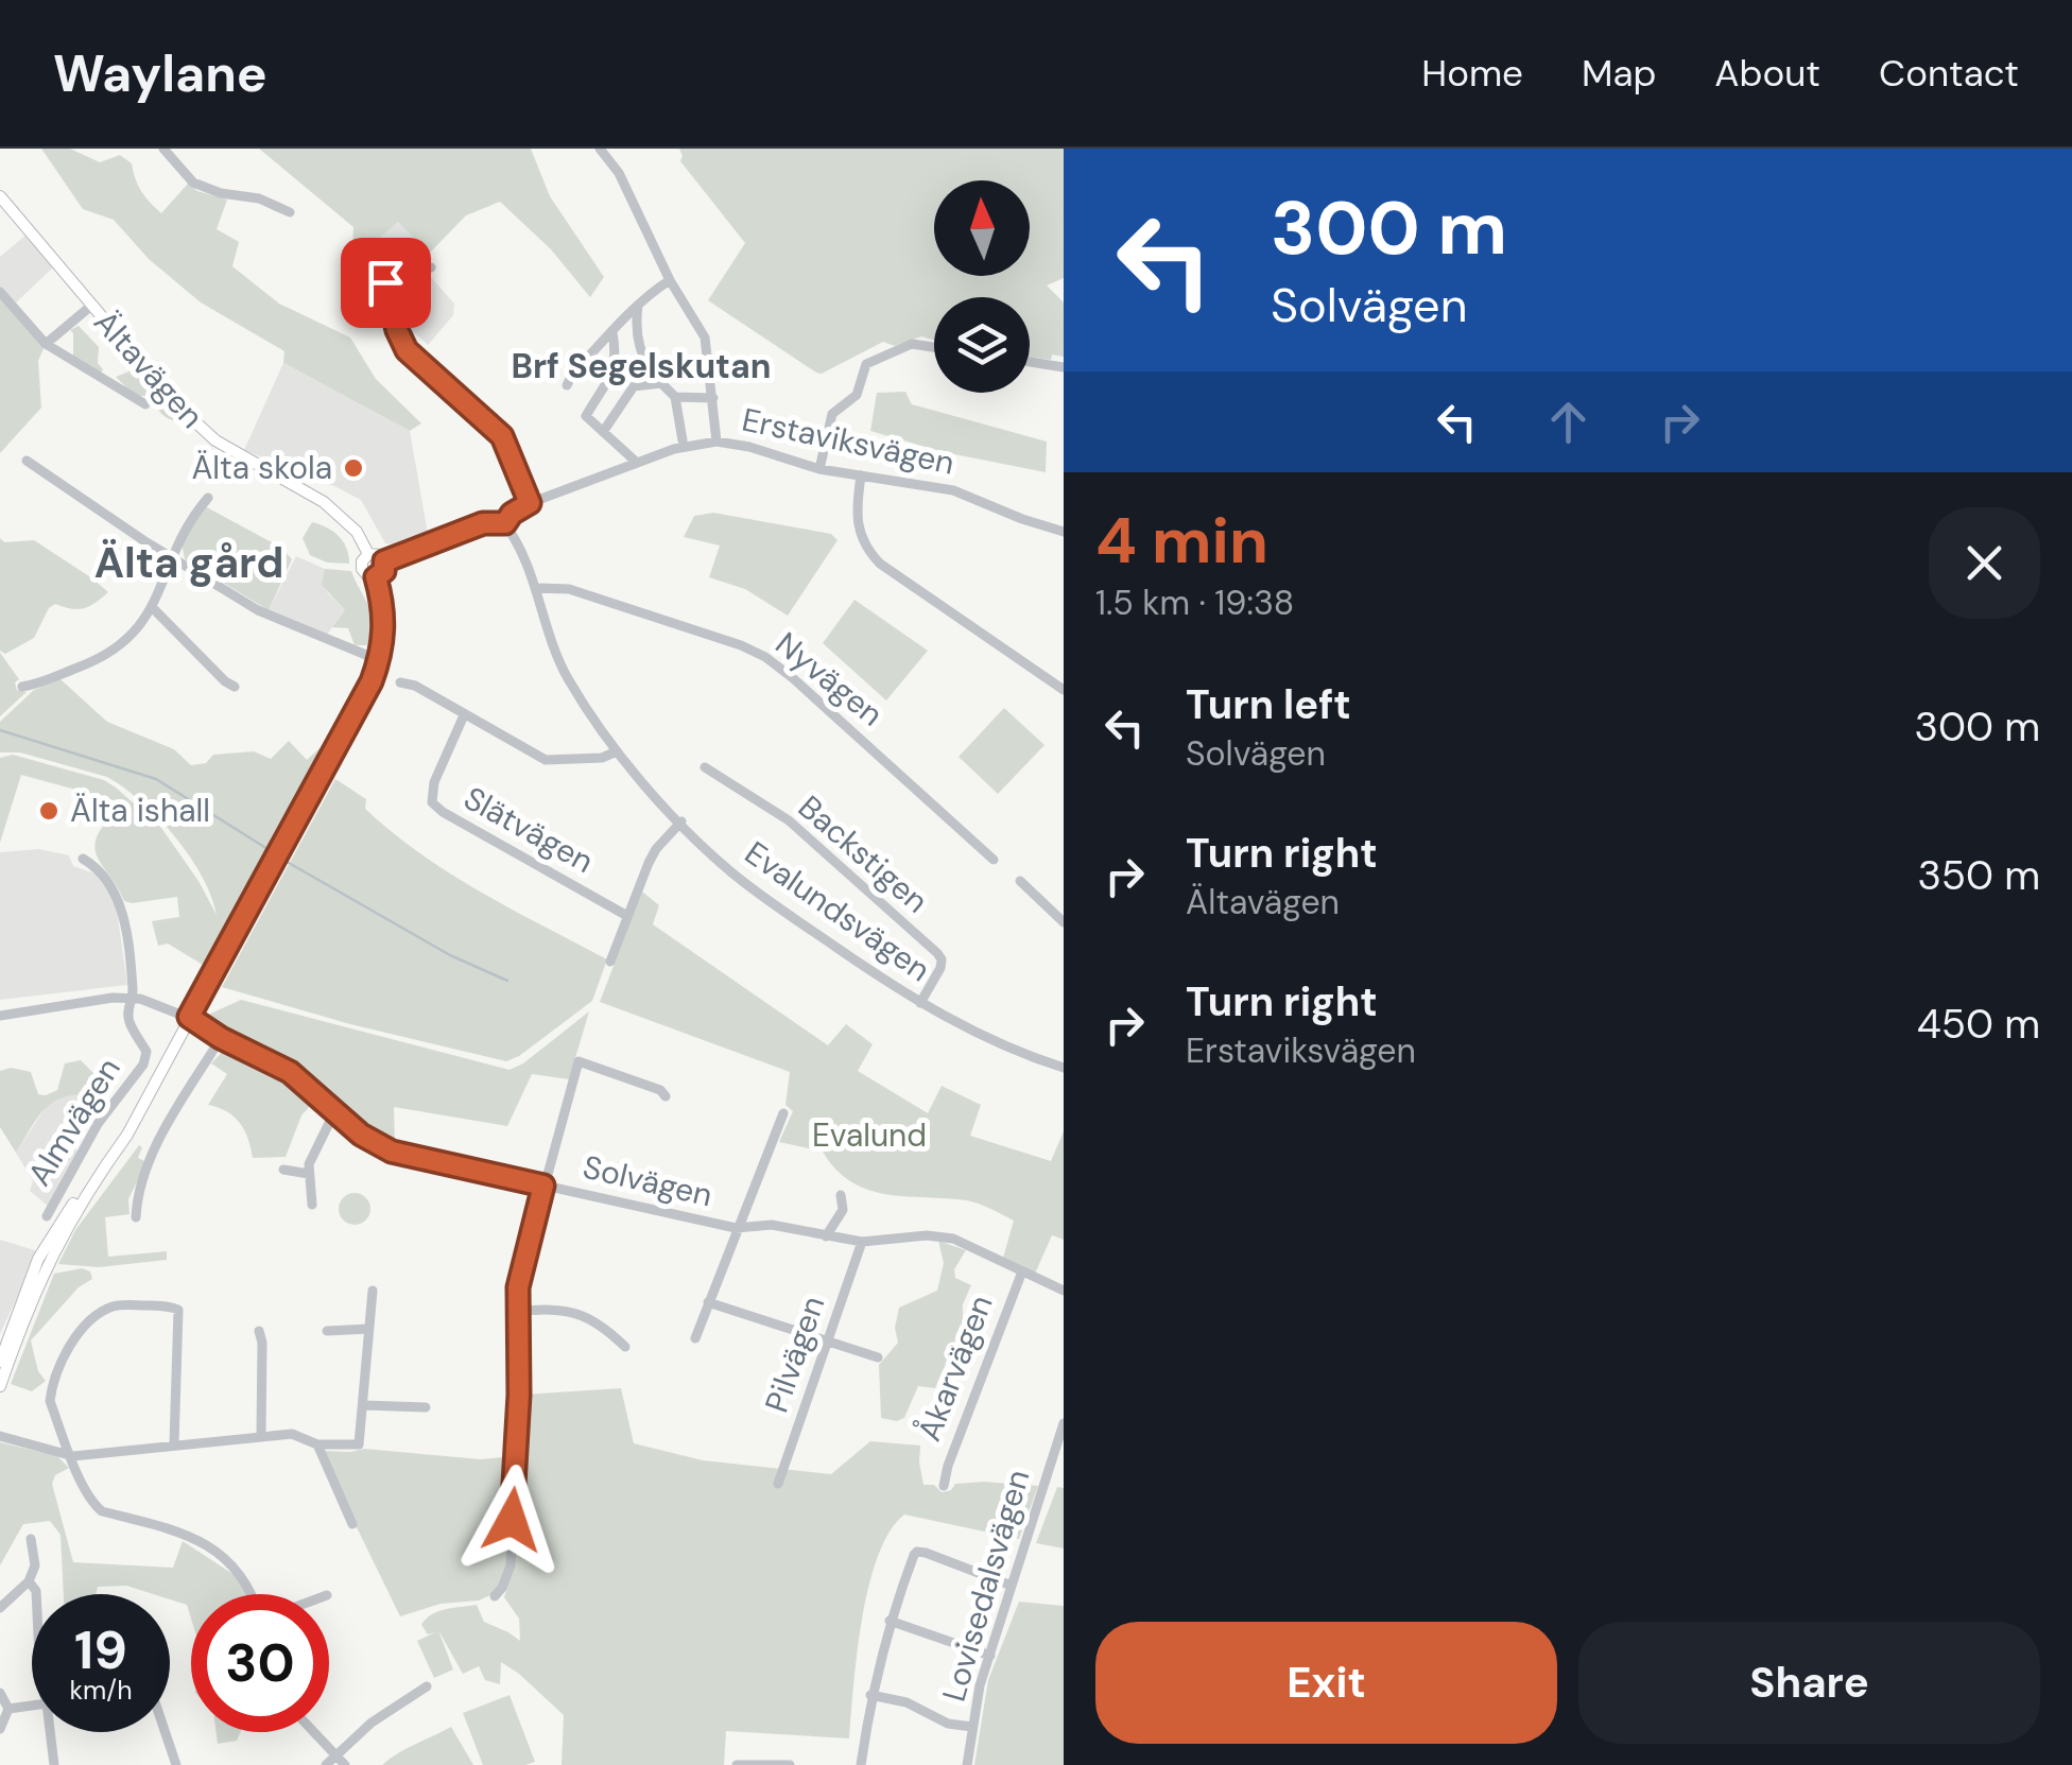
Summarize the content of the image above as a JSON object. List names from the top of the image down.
{
  "streets": {
    "main road": ["Ältavägen"],
    "street": [
      "Erstaviksvägen",
      "Nyvägen",
      "Slätvägen",
      "Backstigen",
      "Evalundsvägen",
      "Almvägen",
      "Solvägen",
      "Pilvägen",
      "Åkarvägen",
      "Lovisedalsvägen"
    ]
  },
  "crossings": [
    ["Ältavägen", "Erstaviksvägen"],
    ["Erstaviksvägen", "Evalundsvägen"],
    ["Nyvägen", "Evalundsvägen"],
    ["Backstigen", "Evalundsvägen"],
    ["Solvägen", "Pilvägen"],
    ["Solvägen", "Åkarvägen"]
  ],
  "districts": ["Brf Segelskutan", "Älta gård"],
  "parks": ["Evalund"],
  "places": ["Älta skola", "Älta ishall"],
  "north": "top",
  "page": {
    "header": "Waylane",
    "nav": [
      "Home",
      "Map",
      "About",
      "Contact"
    ],
    "turn": ["300 m", "Solvägen"],
    "heading": ["4 min", "1.5 km · 19:38"],
    "list": [
      {
        "name": "Turn left",
        "note": "Solvägen",
        "value": "300 m"
      },
      {
        "name": "Turn right",
        "note": "Ältavägen",
        "value": "350 m"
      },
      {
        "name": "Turn right",
        "note": "Erstaviksvägen",
        "value": "450 m"
      }
    ],
    "speed": "19 km/h",
    "limit": "30",
    "buttons": ["Exit", "Share"]
  }
}
